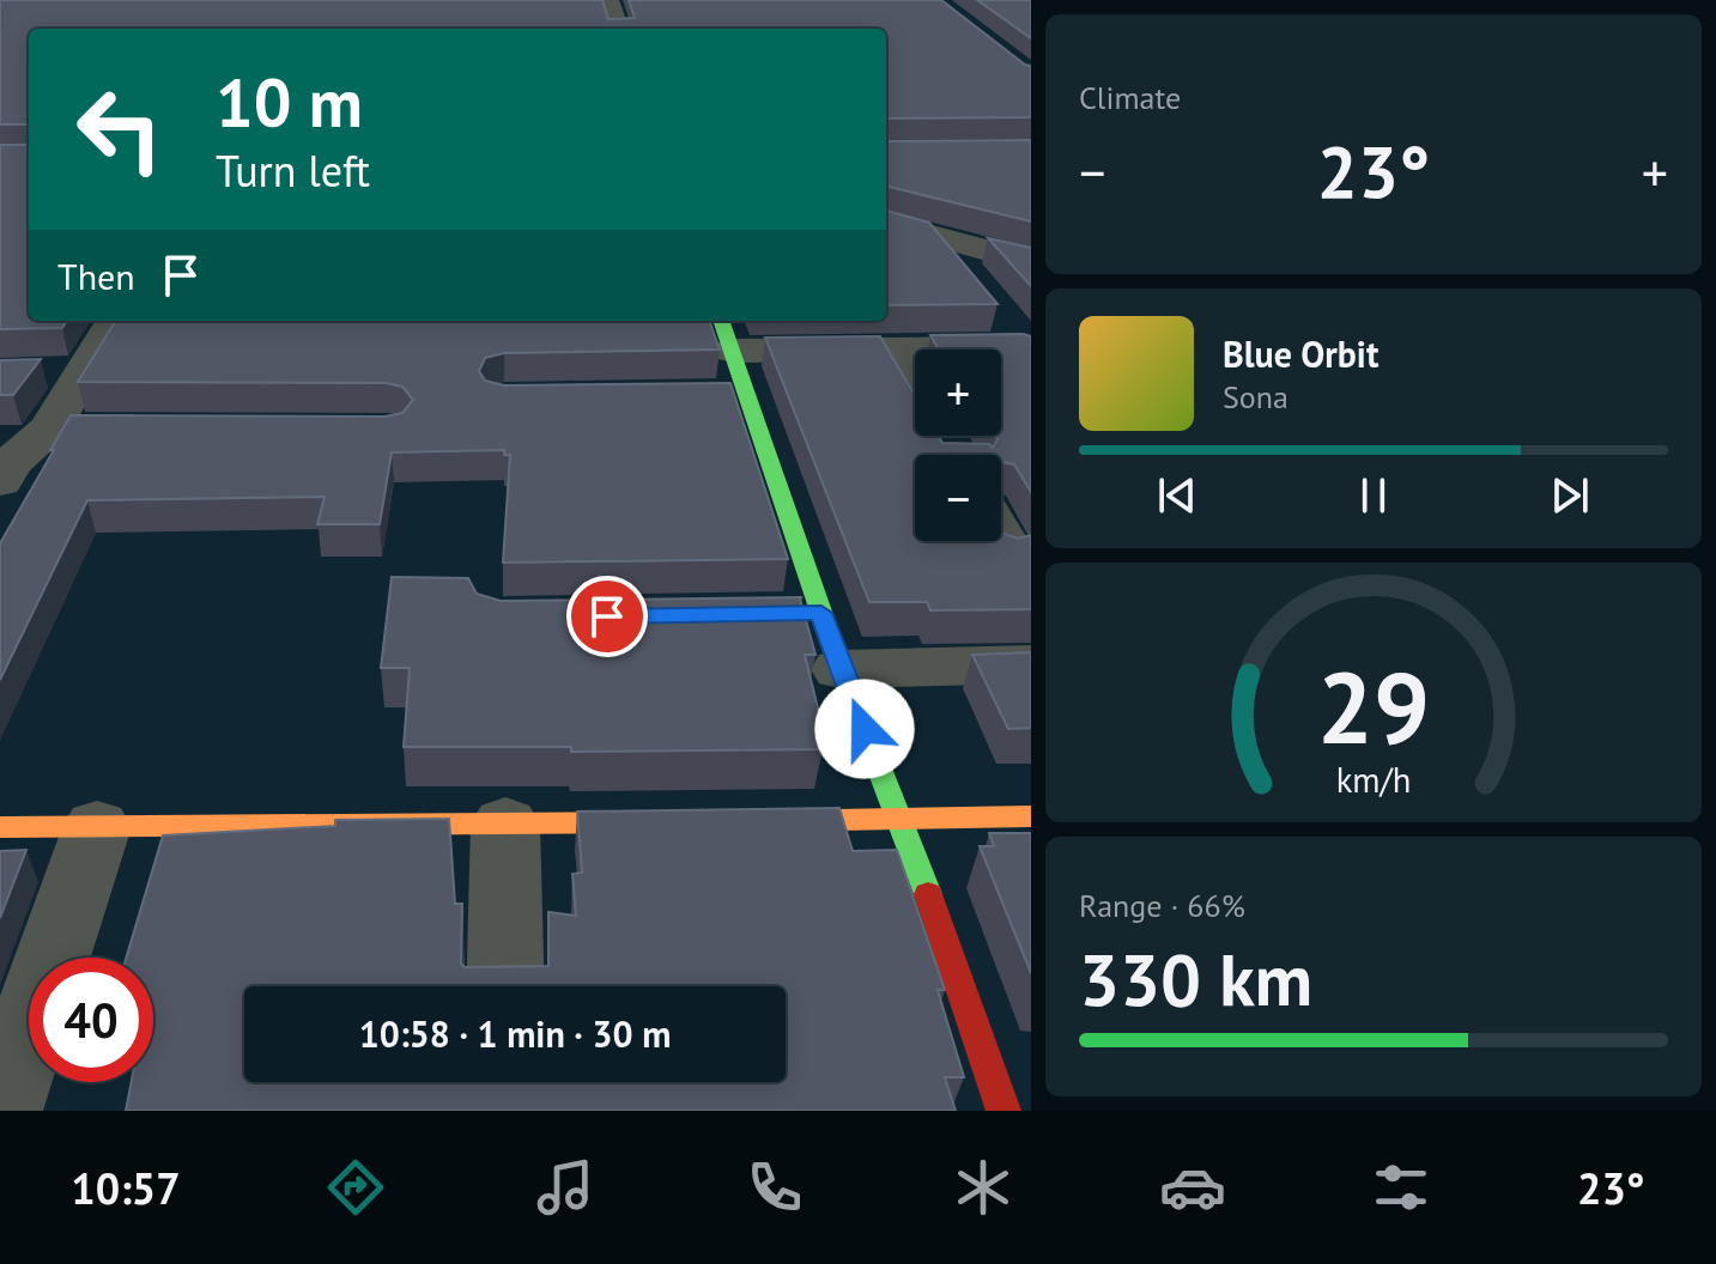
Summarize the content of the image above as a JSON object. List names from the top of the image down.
{
  "page": {
    "tile": [
      "Climate",
      ["Range · 66%", "330 km"]
    ],
    "turn": ["10 m", "Turn left"],
    "heat": ["−", "23°", "+"],
    "then": "Then",
    "song": ["Blue Orbit", "Sona"],
    "map_buttons": ["+", "−"],
    "limit": "40",
    "trip": "10:58 · 1 min · 30 m",
    "tabs": ["10:57", "23°"],
    "gauge": ["29", "km/h"]
  }
}
